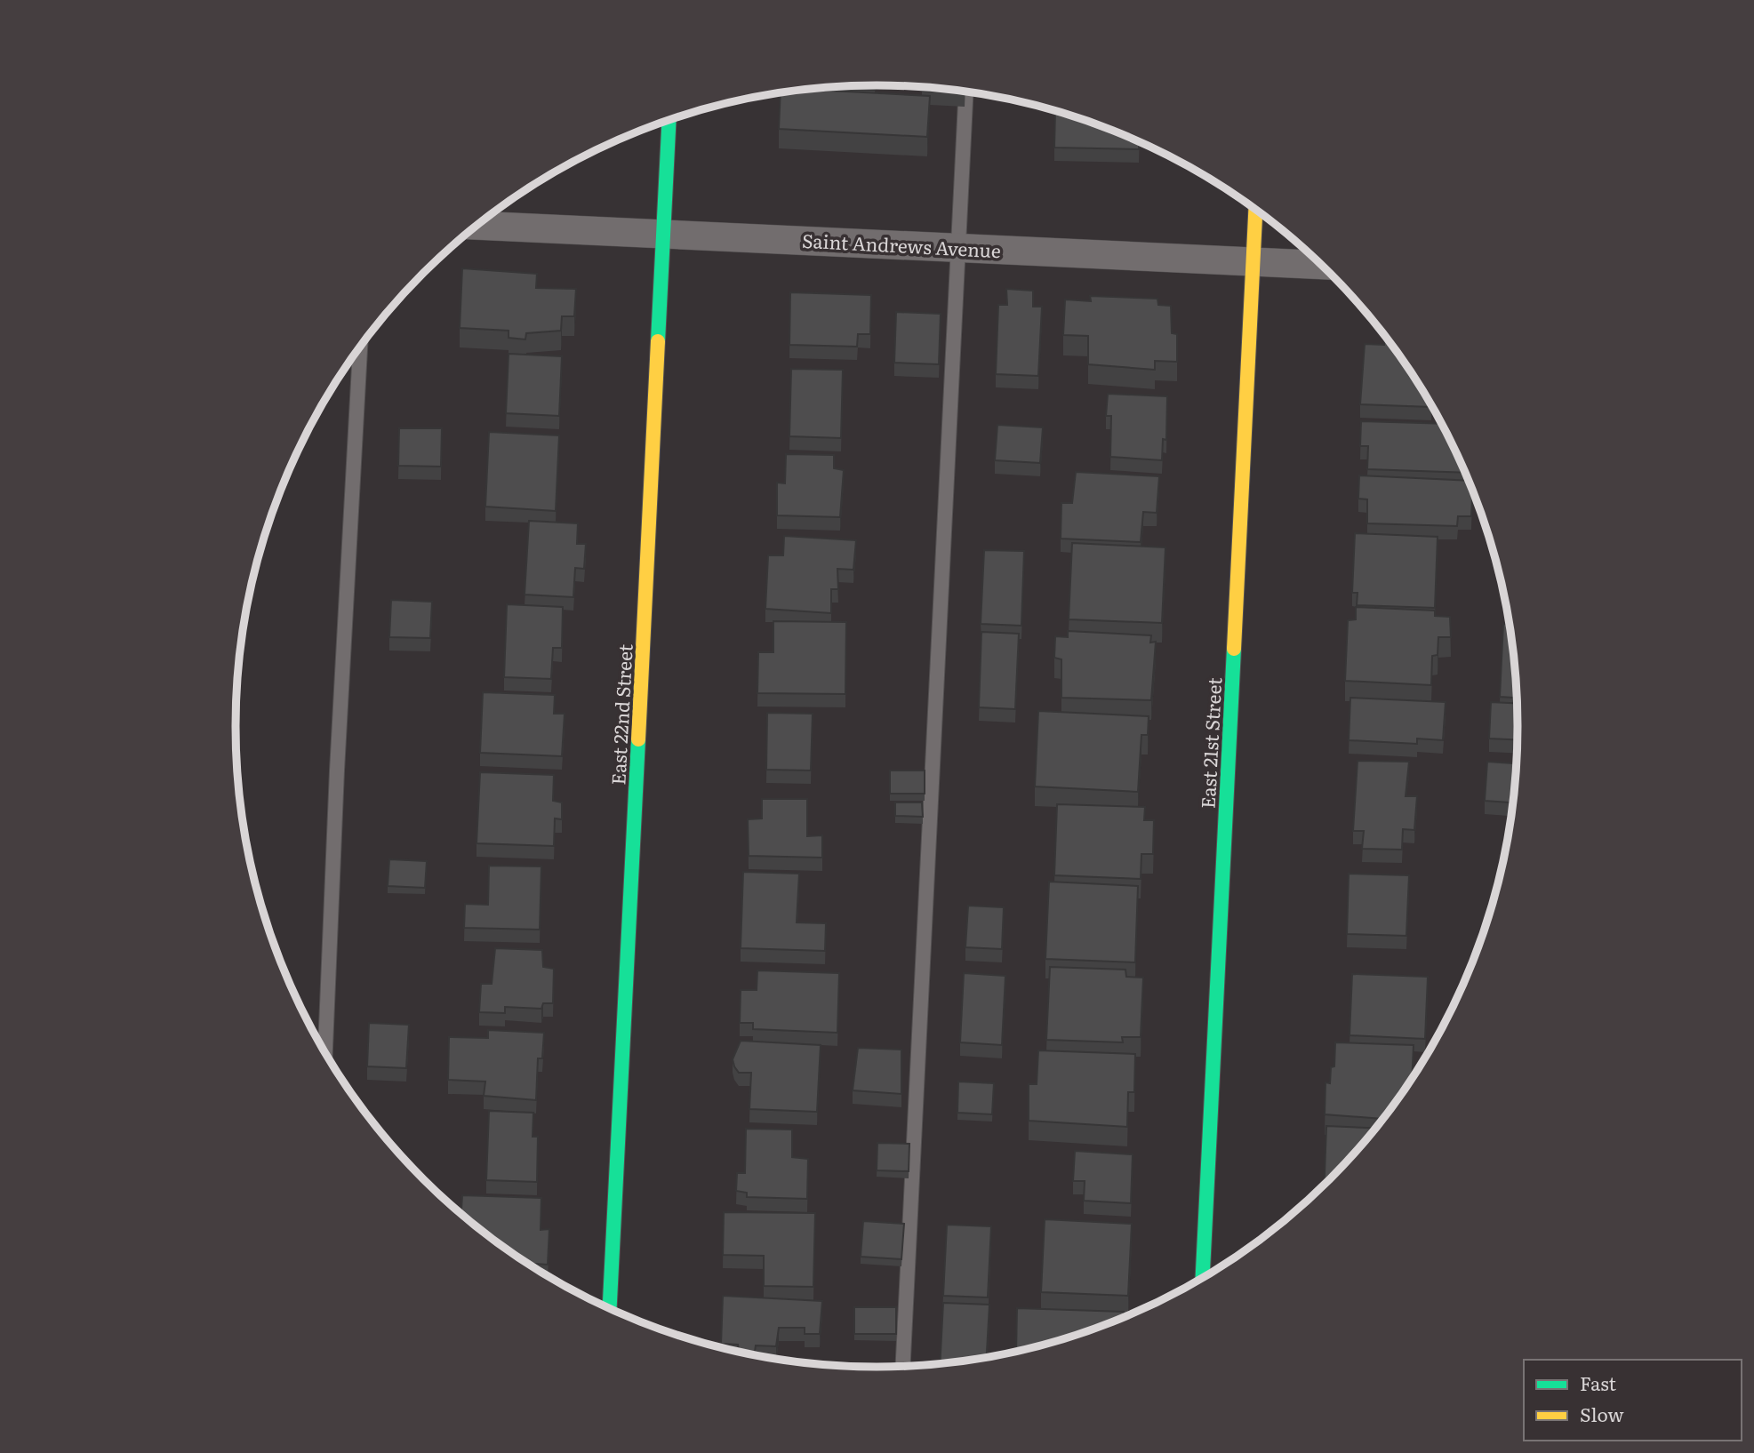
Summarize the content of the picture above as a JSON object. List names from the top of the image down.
{
  "streets": {
    "street": ["Saint Andrews Avenue", "East 22nd Street", "East 21st Street"]
  },
  "crossings": [
    ["Saint Andrews Avenue", "East 22nd Street"],
    ["Saint Andrews Avenue", "East 21st Street"]
  ],
  "legend": ["Fast", "Slow"]
}
